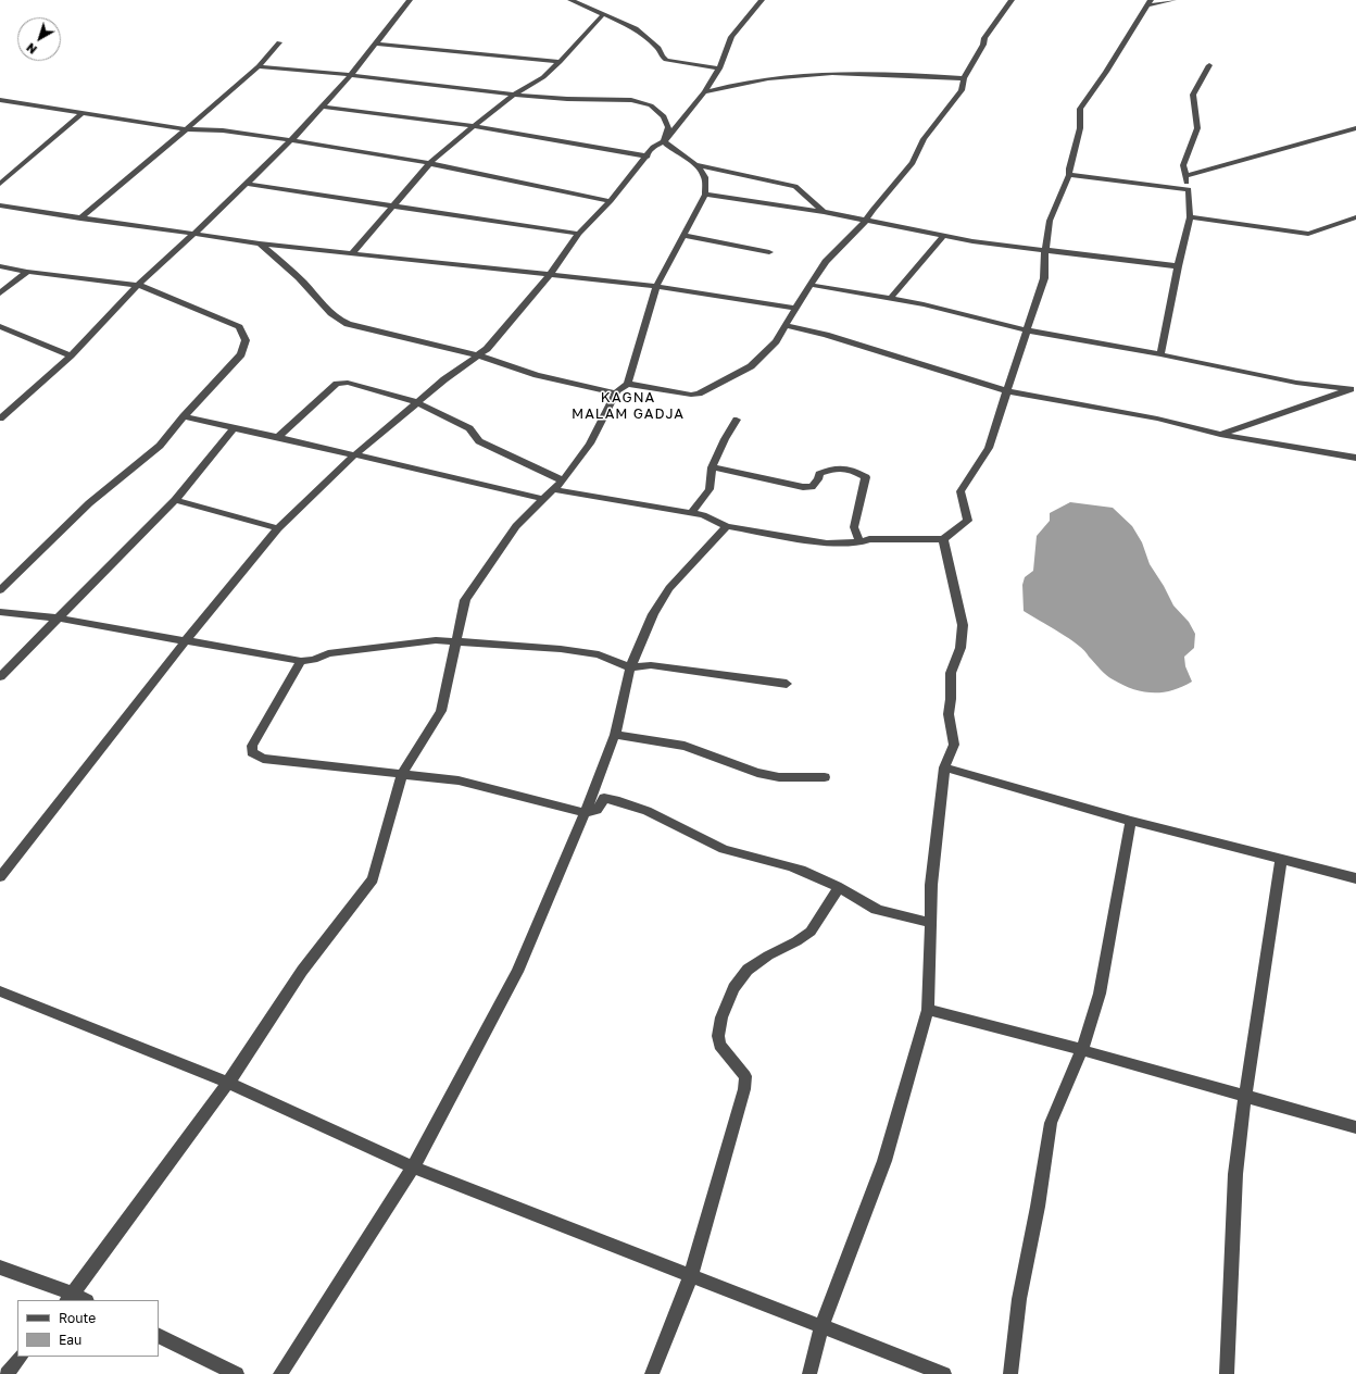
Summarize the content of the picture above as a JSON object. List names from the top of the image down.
{
  "districts": ["KAGNA MALAM GADJA"],
  "legend": ["Route", "Eau"],
  "north": "bottom left"
}
